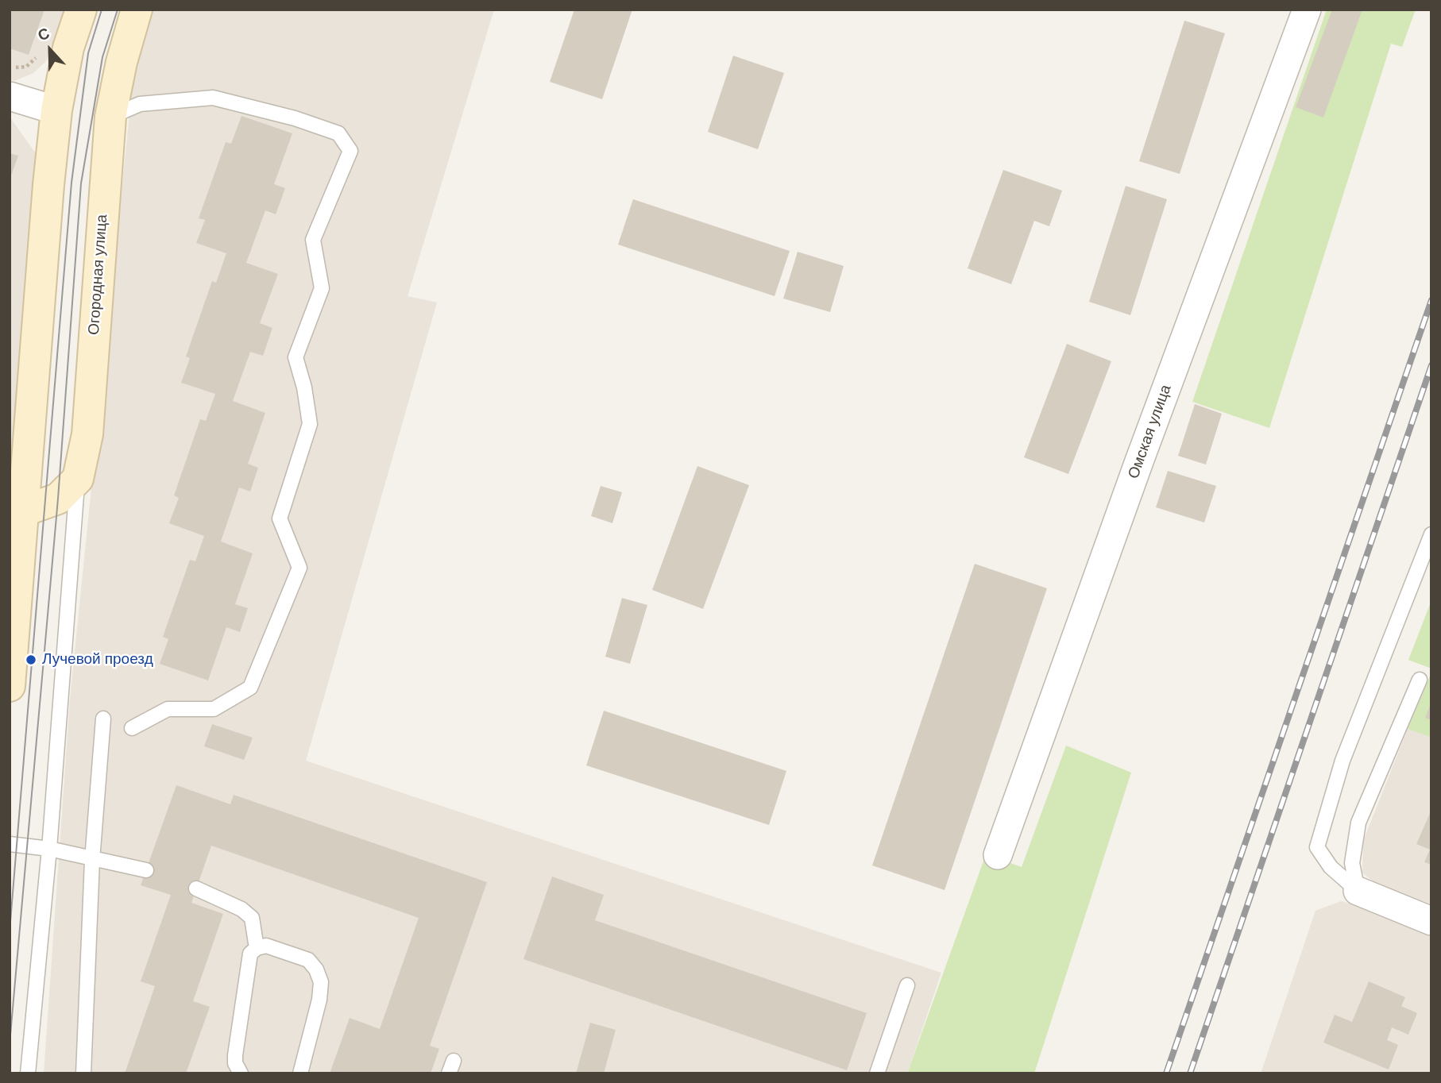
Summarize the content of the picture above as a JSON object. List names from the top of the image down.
{
  "streets": {
    "street": ["Огородная улица", "Омская улица"]
  },
  "places": ["Лучевой проезд"],
  "north": "top"
}
